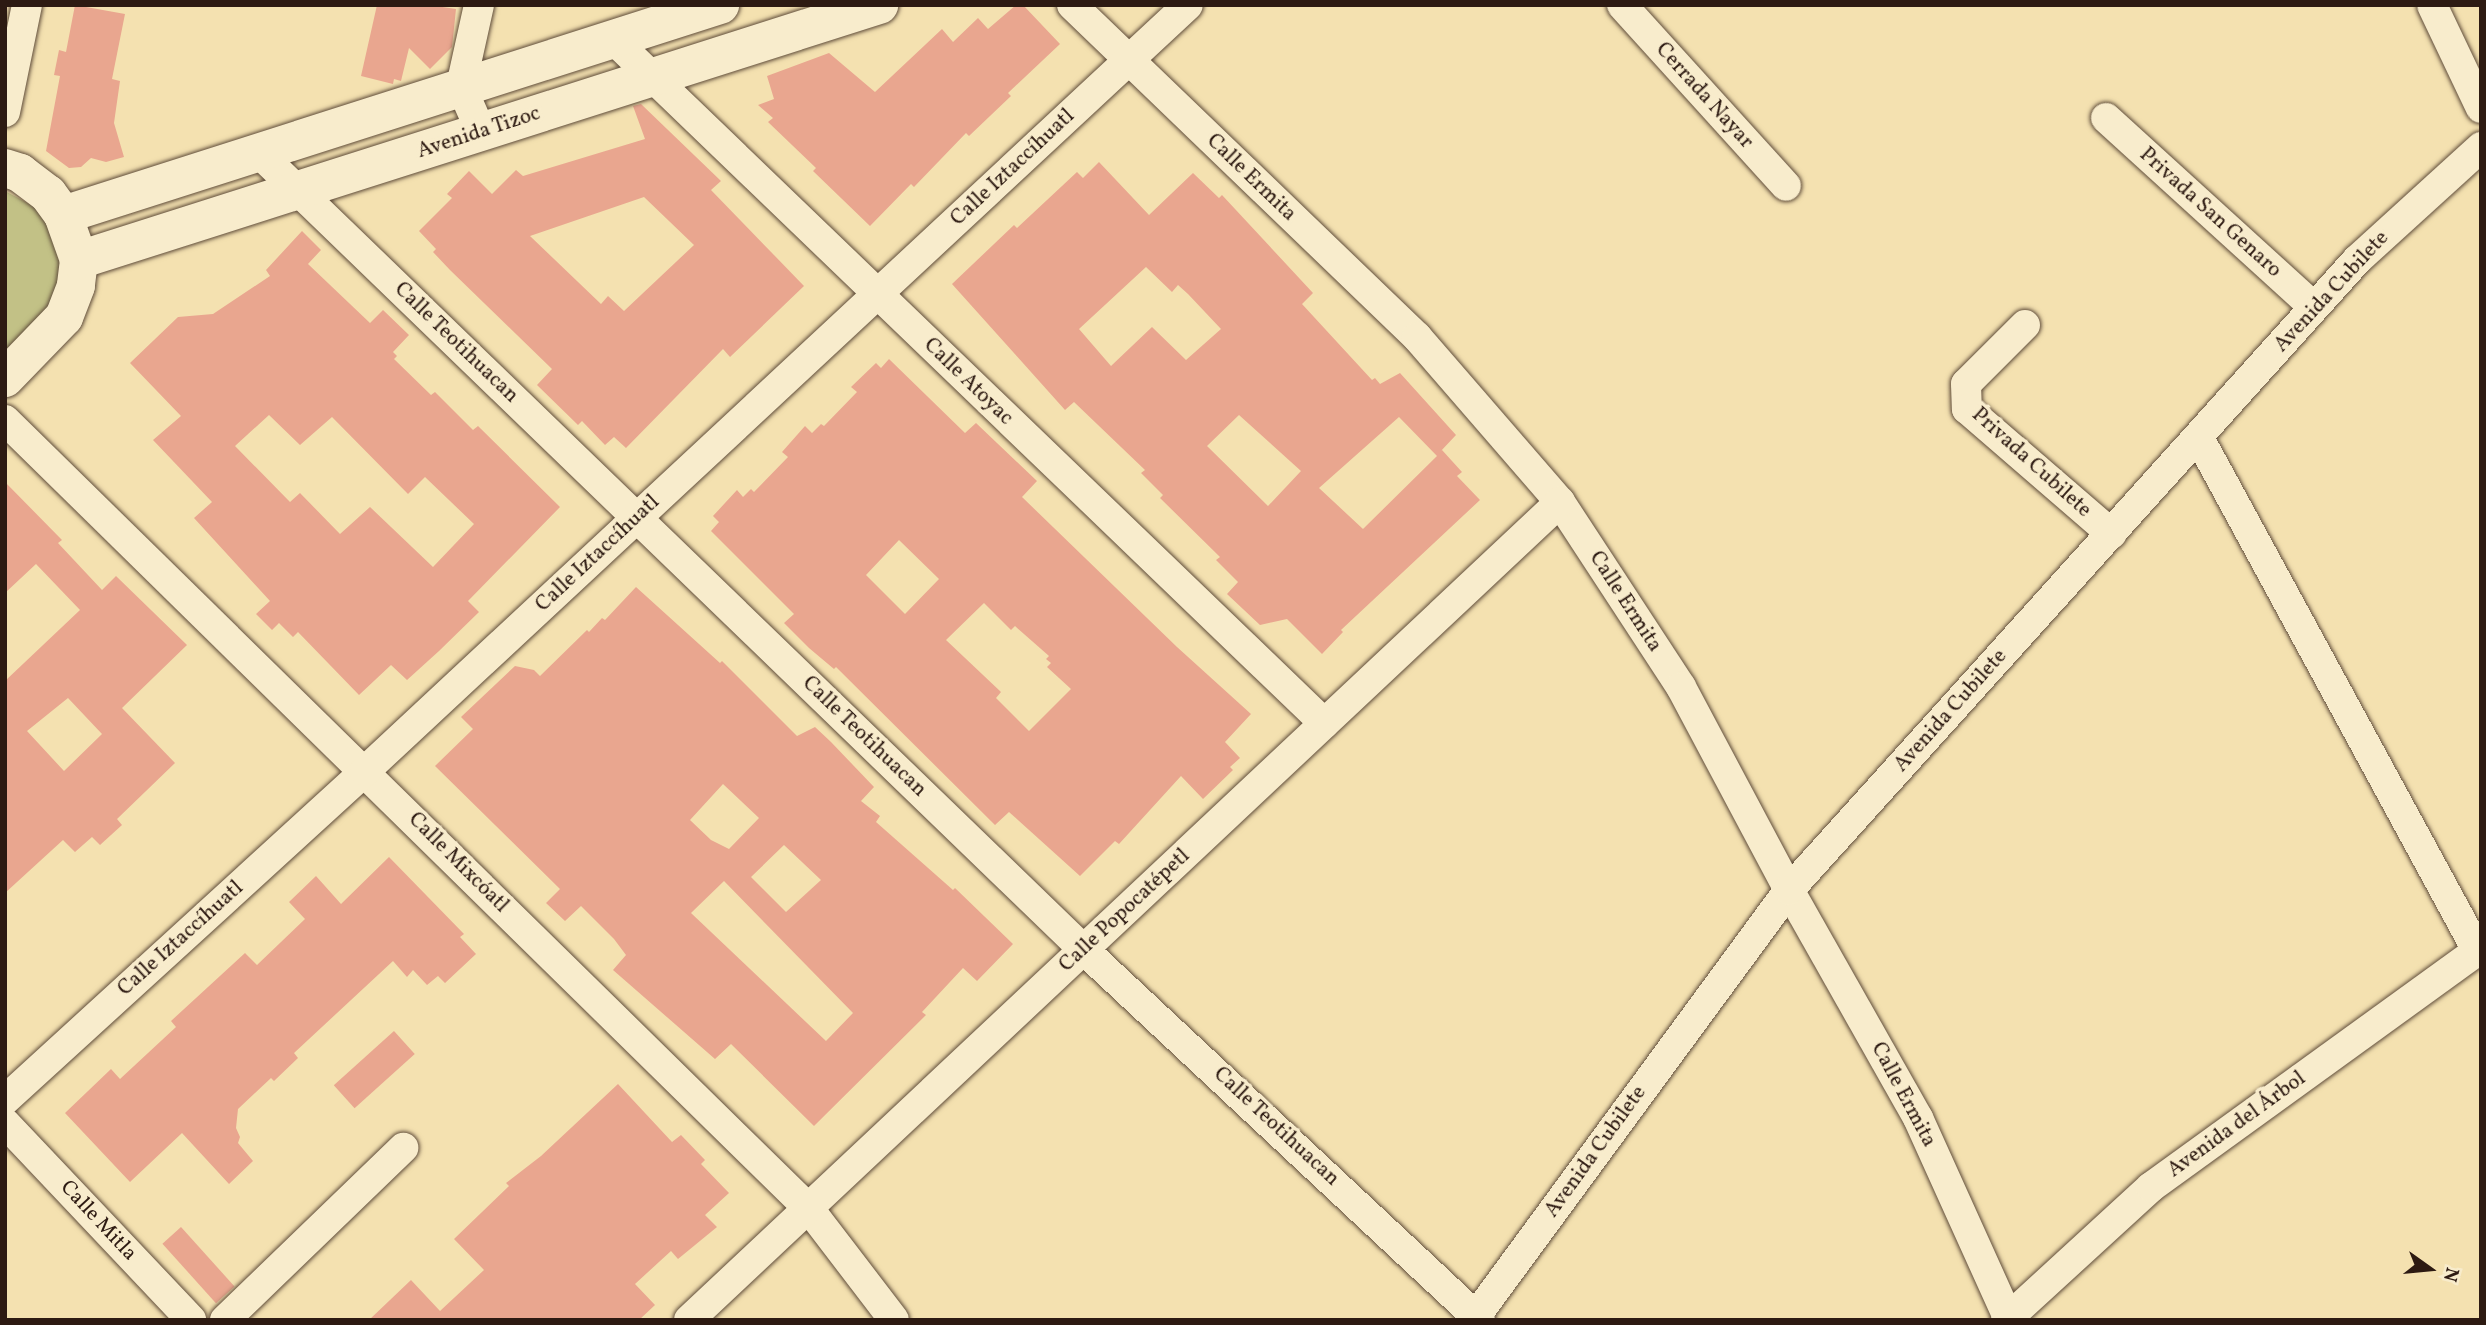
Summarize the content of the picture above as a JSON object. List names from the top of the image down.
{
  "streets": {
    "main road": ["Avenida Tizoc"],
    "street": [
      "Cerrada Nayar",
      "Calle Iztaccíhuatl",
      "Calle Ermita",
      "Privada San Genaro",
      "Avenida Cubilete",
      "Calle Teotihuacan",
      "Calle Atoyac",
      "Privada Cubilete",
      "Calle Mixcóatl",
      "Calle Popocatépetl",
      "Avenida del Árbol",
      "Calle Mitla"
    ]
  },
  "crossings": [
    ["Avenida Tizoc", "Calle Teotihuacan"],
    ["Avenida Tizoc", "Calle Atoyac"],
    ["Calle Iztaccíhuatl", "Calle Ermita"],
    ["Calle Iztaccíhuatl", "Calle Teotihuacan"],
    ["Calle Iztaccíhuatl", "Calle Atoyac"],
    ["Calle Iztaccíhuatl", "Calle Mixcóatl"],
    ["Calle Ermita", "Avenida Cubilete"],
    ["Calle Ermita", "Calle Popocatépetl"],
    ["Calle Ermita", "Avenida del Árbol"],
    ["Privada San Genaro", "Avenida Cubilete"],
    ["Avenida Cubilete", "Calle Teotihuacan"],
    ["Avenida Cubilete", "Privada Cubilete"],
    ["Calle Teotihuacan", "Calle Popocatépetl"],
    ["Calle Atoyac", "Calle Popocatépetl"],
    ["Calle Mixcóatl", "Calle Popocatépetl"]
  ],
  "north": "right"
}
